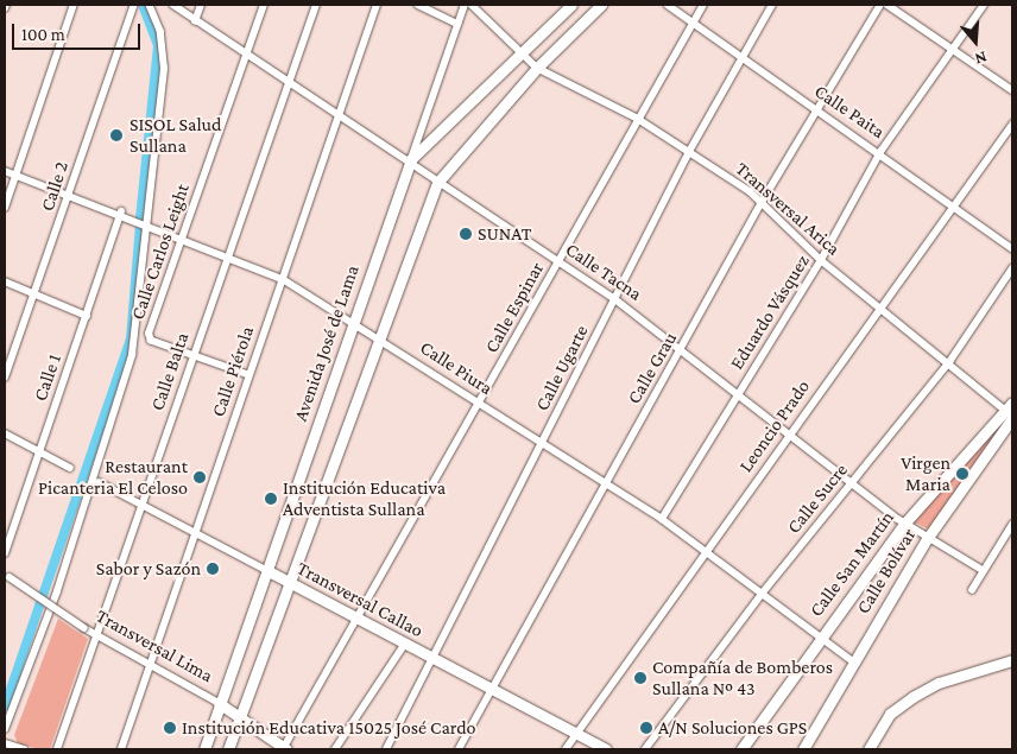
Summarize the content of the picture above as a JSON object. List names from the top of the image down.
{
  "streets": {
    "main road": [
      "Avenida José de Lama",
      "Calle San Martín",
      "Calle Bolívar",
      "Transversal Callao",
      "Transversal Lima"
    ],
    "street": [
      "Calle Paita",
      "Calle 2",
      "Transversal Arica",
      "Calle Carlos Leight",
      "Calle Tacna",
      "Calle Espinar",
      "Eduardo Vásquez",
      "Calle Piura",
      "Calle Ugarte",
      "Calle Grau",
      "Calle Balta",
      "Calle Piérola",
      "Calle 1",
      "Leoncio Prado",
      "Calle Sucre"
    ]
  },
  "crossings": [
    ["Calle Paita", "Calle Espinar"],
    ["Calle Paita", "Eduardo Vásquez"],
    ["Calle Paita", "Calle Ugarte"],
    ["Calle Paita", "Calle Grau"],
    ["Calle Paita", "Leoncio Prado"],
    ["Calle 2", "Calle Piura"],
    ["Transversal Arica", "Calle Espinar"],
    ["Transversal Arica", "Eduardo Vásquez"],
    ["Transversal Arica", "Avenida José de Lama"],
    ["Transversal Arica", "Calle Ugarte"],
    ["Transversal Arica", "Calle Grau"],
    ["Transversal Arica", "Leoncio Prado"],
    ["Transversal Arica", "Calle Sucre"],
    ["Transversal Arica", "Calle San Martín"],
    ["Transversal Arica", "Calle Bolívar"],
    ["Calle Carlos Leight", "Calle Tacna"],
    ["Calle Carlos Leight", "Calle Piura"],
    ["Calle Carlos Leight", "Calle Balta"],
    ["Calle Tacna", "Calle Espinar"],
    ["Calle Tacna", "Eduardo Vásquez"],
    ["Calle Tacna", "Avenida José de Lama"],
    ["Calle Tacna", "Calle Ugarte"],
    ["Calle Tacna", "Calle Grau"],
    ["Calle Tacna", "Calle Balta"],
    ["Calle Tacna", "Calle Piérola"],
    ["Calle Tacna", "Leoncio Prado"],
    ["Calle Tacna", "Calle Sucre"],
    ["Calle Tacna", "Calle San Martín"],
    ["Calle Tacna", "Calle Bolívar"],
    ["Calle Espinar", "Calle Piura"],
    ["Calle Espinar", "Transversal Callao"],
    ["Calle Espinar", "Transversal Lima"],
    ["Eduardo Vásquez", "Calle Piura"],
    ["Avenida José de Lama", "Calle Piura"],
    ["Avenida José de Lama", "Transversal Callao"],
    ["Avenida José de Lama", "Transversal Lima"],
    ["Calle Piura", "Calle Ugarte"],
    ["Calle Piura", "Calle Grau"],
    ["Calle Piura", "Calle Balta"],
    ["Calle Piura", "Calle Piérola"],
    ["Calle Piura", "Calle 1"],
    ["Calle Piura", "Leoncio Prado"],
    ["Calle Piura", "Calle Sucre"],
    ["Calle Piura", "Calle San Martín"],
    ["Calle Piura", "Calle Bolívar"],
    ["Calle Ugarte", "Transversal Callao"],
    ["Calle Grau", "Transversal Callao"],
    ["Calle Balta", "Transversal Callao"],
    ["Calle Balta", "Transversal Lima"],
    ["Calle Piérola", "Transversal Callao"],
    ["Calle Piérola", "Transversal Lima"],
    ["Leoncio Prado", "Transversal Callao"],
    ["Calle San Martín", "Calle Bolívar"]
  ],
  "places": [
    "SISOL Salud Sullana",
    "SUNAT",
    "Virgen Maria",
    "Restaurant Picanteria El Celoso",
    "Institución Educativa Adventista Sullana",
    "Sabor y Sazón",
    "Compañía de Bomberos Sullana Nº 43",
    "Institución Educativa 15025 José Cardo",
    "A/N Soluciones GPS"
  ],
  "scale_bar": "100 m",
  "north": "bottom"
}
